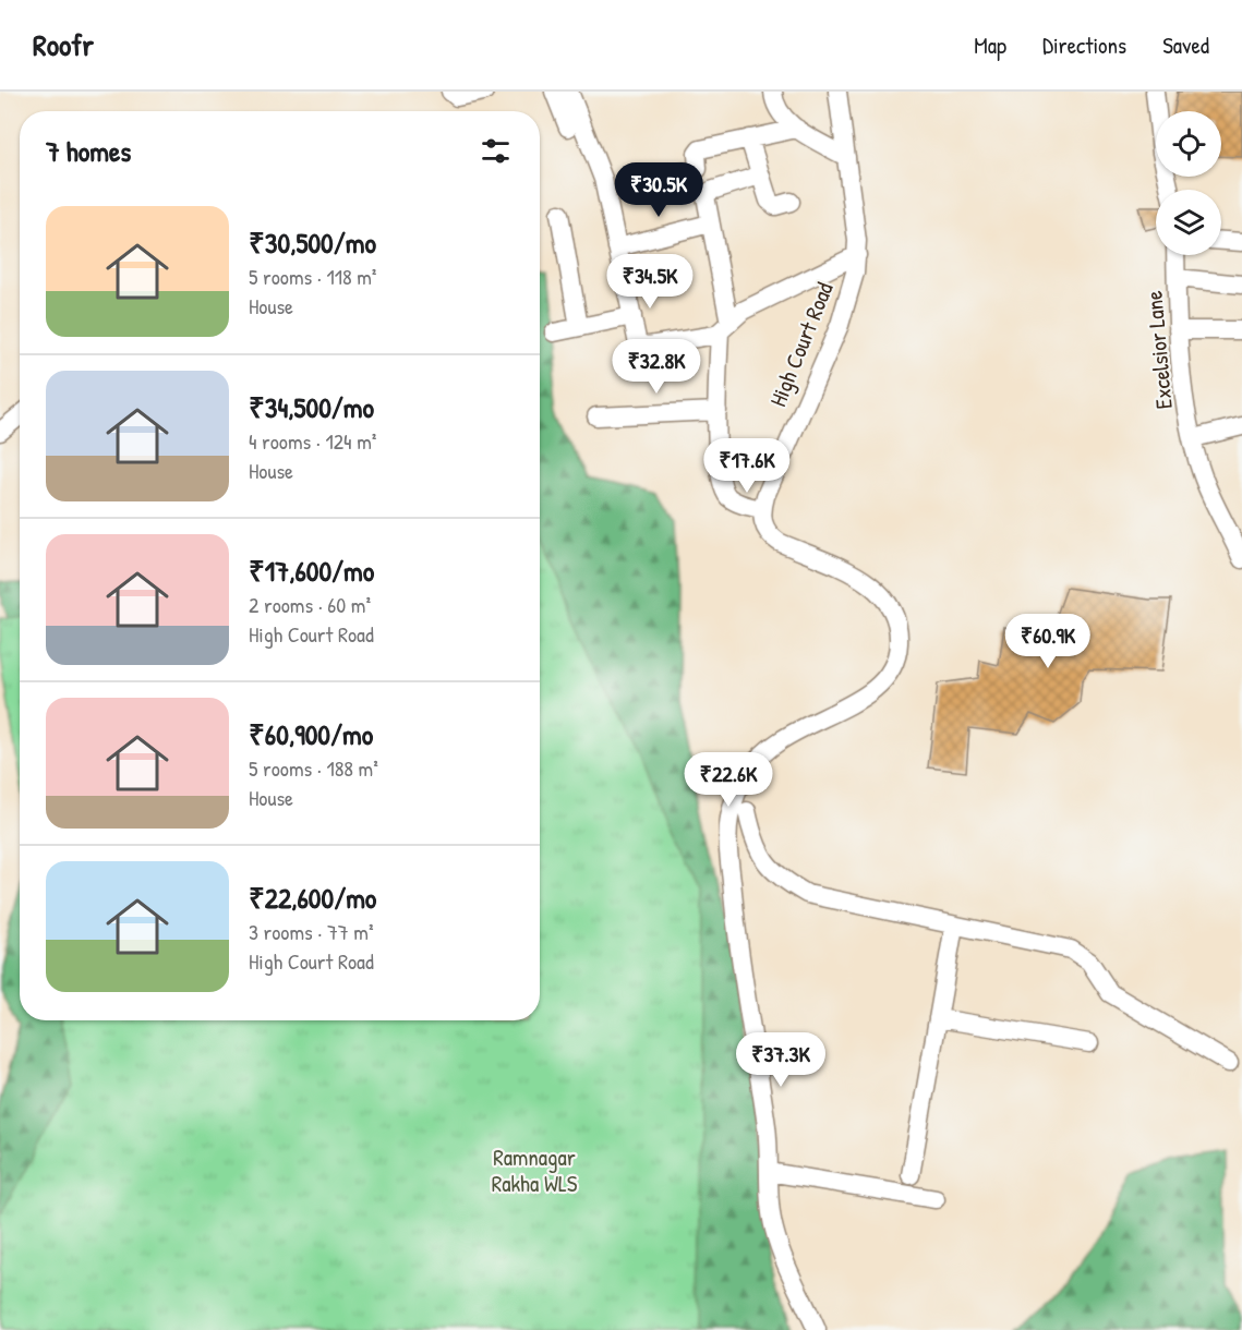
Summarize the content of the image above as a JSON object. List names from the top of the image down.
{
  "streets": {
    "street": ["High Court Road", "Excelsior Lane"]
  },
  "parks": ["Ramnagar Rakha WLS"],
  "page": {
    "header": "Roofr",
    "nav": ["Map", "Directions", "Saved"],
    "heading": "7 homes",
    "price": [
      "₹30.5K",
      "₹34.5K",
      "₹32.8K",
      "₹17.6K",
      "₹60.9K",
      "₹22.6K",
      "₹37.3K"
    ],
    "list": [
      {
        "name": "₹30,500/mo",
        "note": "5 rooms · 118 m² · House"
      },
      {
        "name": "₹34,500/mo",
        "note": "4 rooms · 124 m² · House"
      },
      {
        "name": "₹17,600/mo",
        "note": "2 rooms · 60 m² · High Court Road"
      },
      {
        "name": "₹60,900/mo",
        "note": "5 rooms · 188 m² · House"
      },
      {
        "name": "₹22,600/mo",
        "note": "3 rooms · 77 m² · High Court Road"
      }
    ]
  }
}
